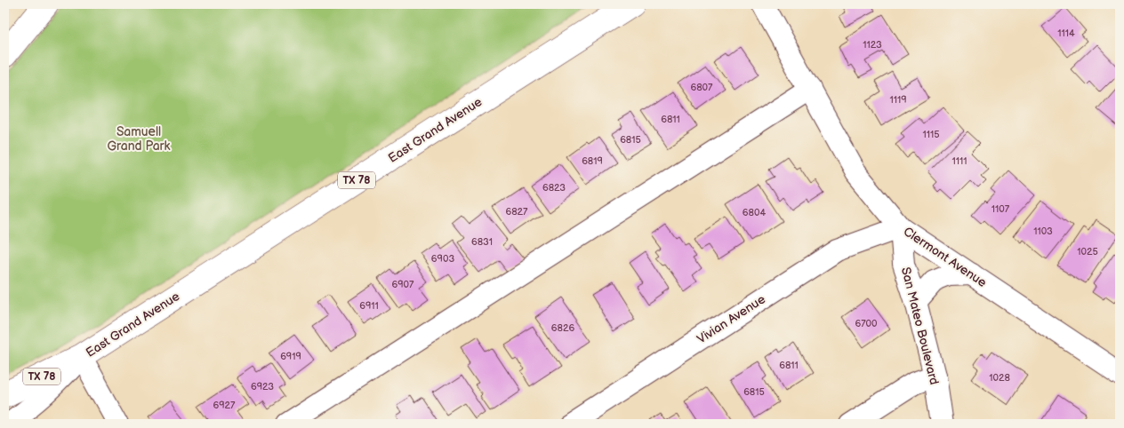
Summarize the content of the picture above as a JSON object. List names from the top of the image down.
{
  "streets": {
    "main road": ["East Grand Avenue", "TX 78"],
    "street": ["Clermont Avenue", "Vivian Avenue", "San Mateo Boulevard"]
  },
  "crossings": [
    ["Clermont Avenue", "Vivian Avenue"],
    ["Clermont Avenue", "San Mateo Boulevard"],
    ["Vivian Avenue", "San Mateo Boulevard"]
  ],
  "parks": ["Samuell Grand Park"],
  "house_numbers": [
    "1114",
    "1123",
    "6807",
    "1119",
    "6811",
    "1115",
    "6815",
    "6819",
    "1111",
    "6823",
    "1107",
    "6827",
    "6804",
    "1103",
    "6831",
    "1025",
    "6903",
    "6907",
    "6911",
    "6700",
    "6826",
    "6919",
    "6811",
    "1028",
    "6923",
    "6815",
    "6927"
  ]
}
